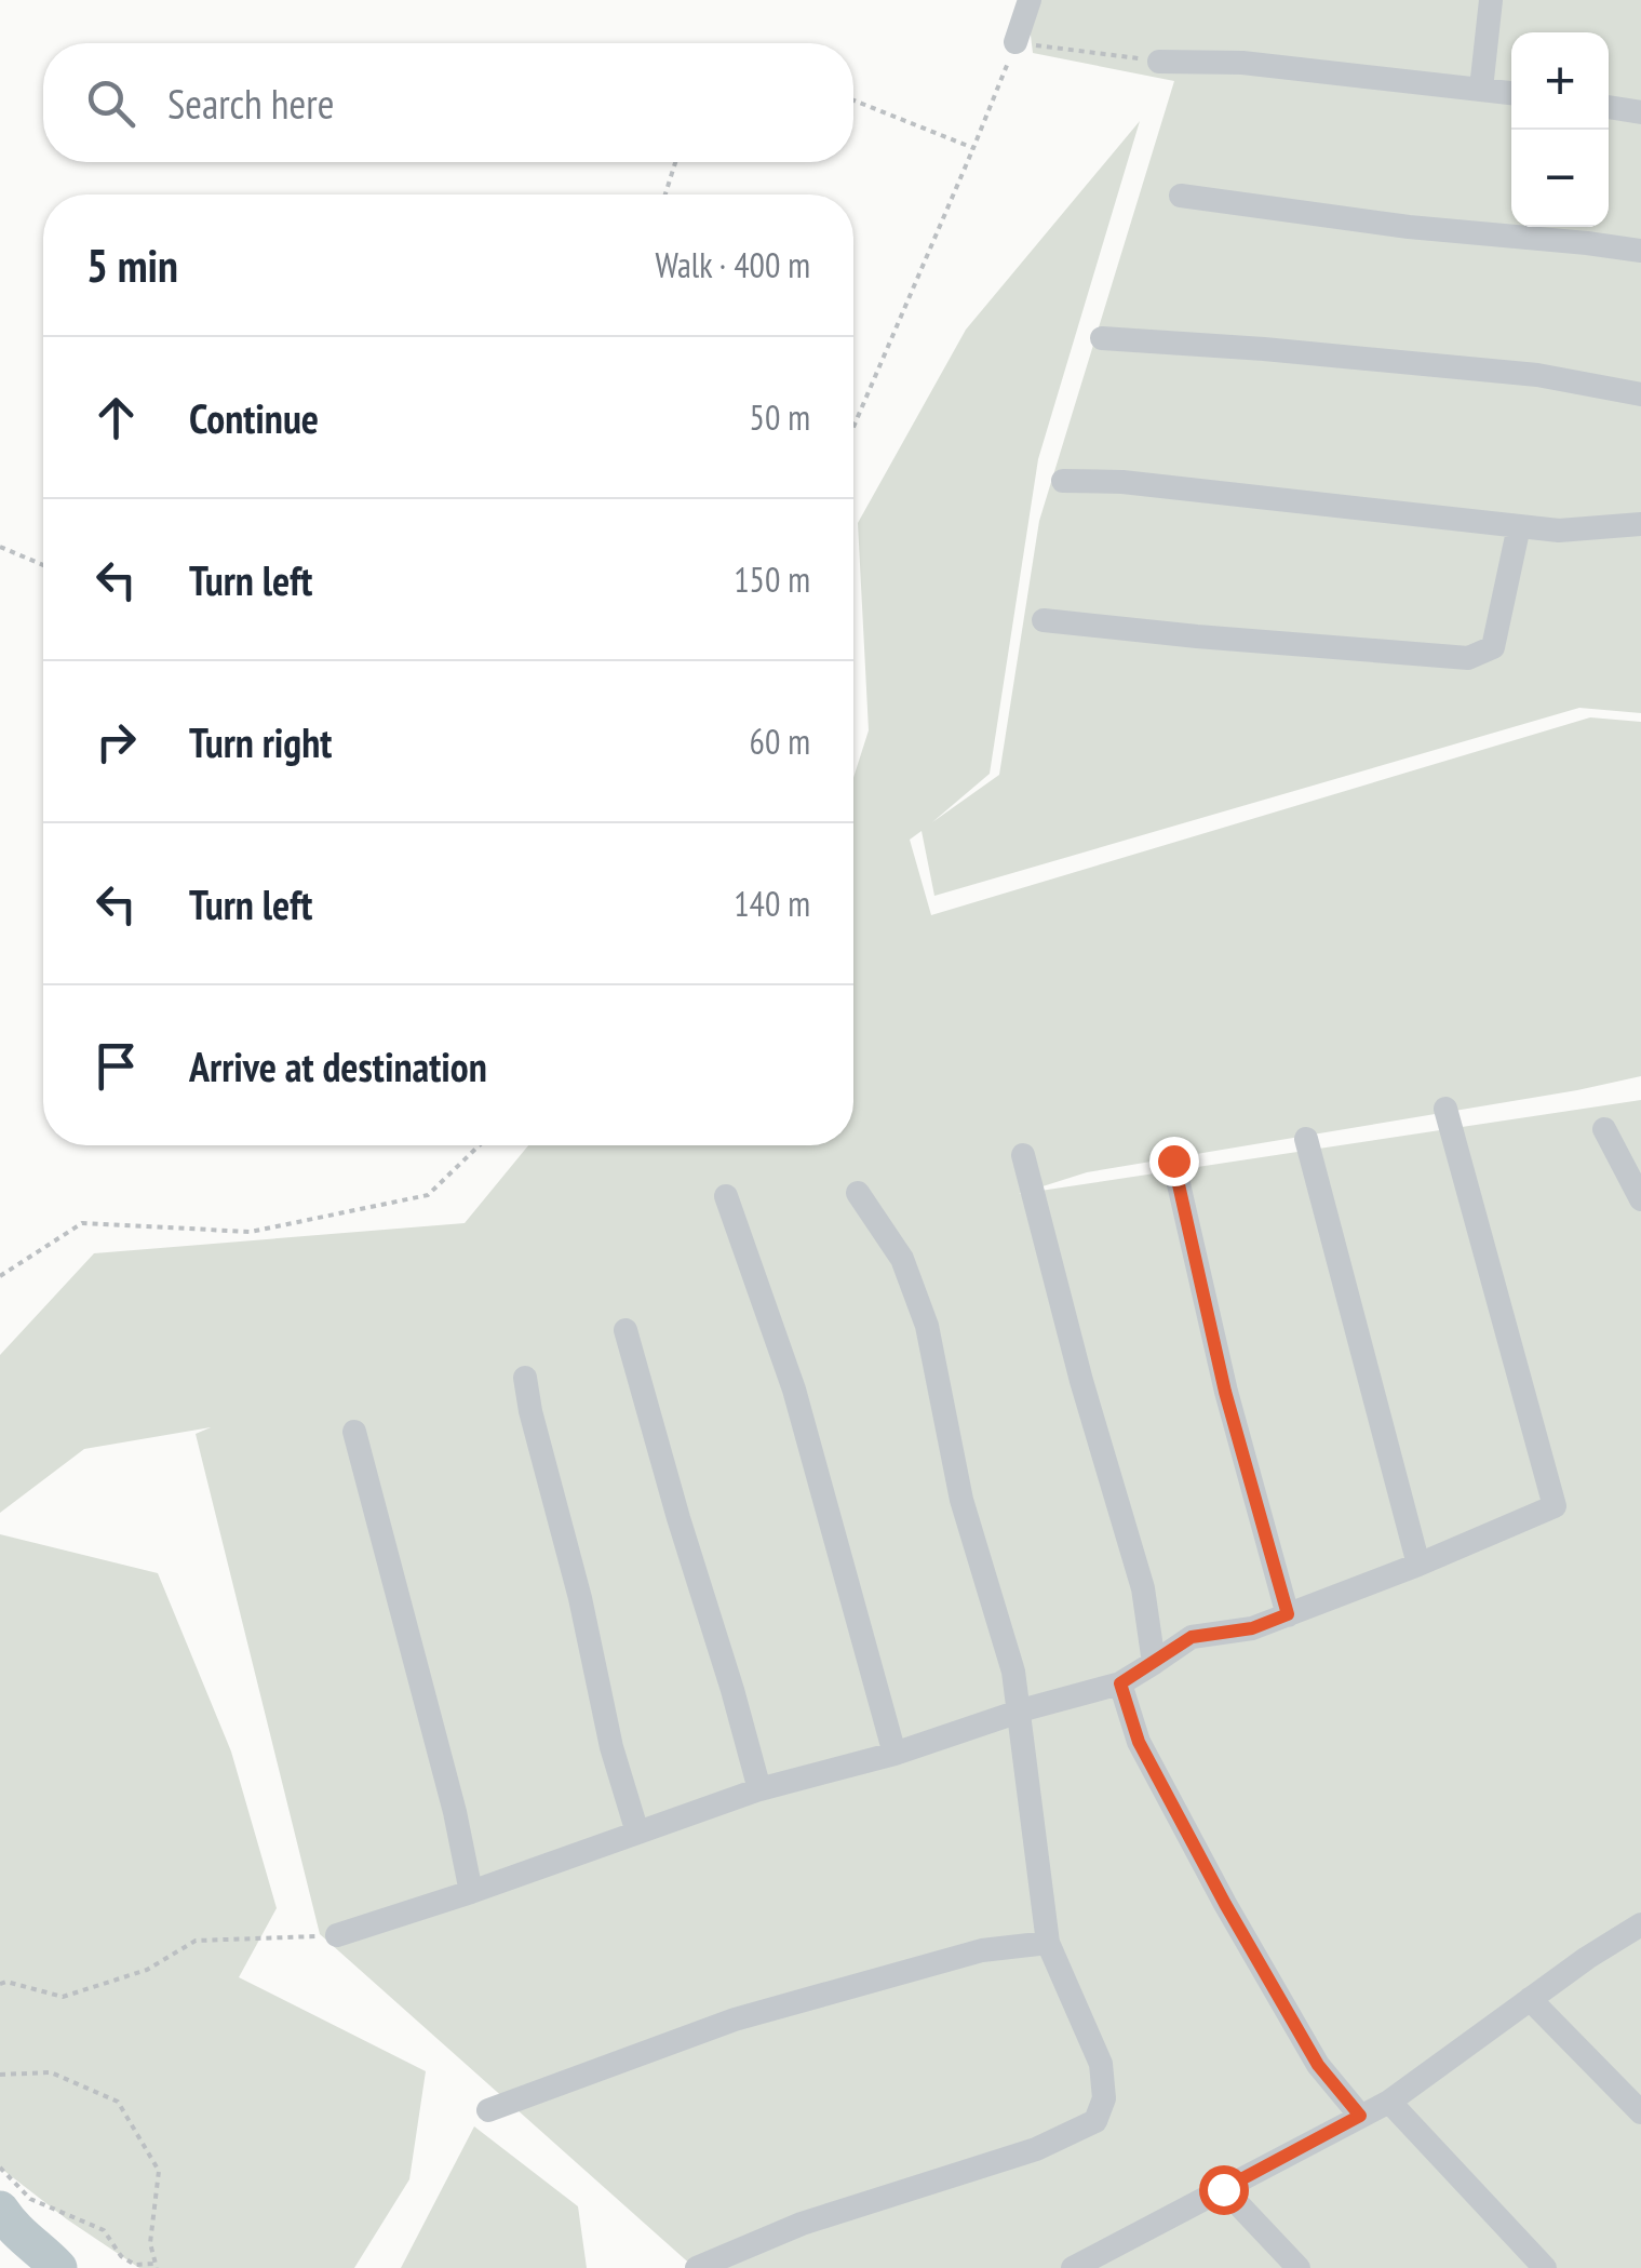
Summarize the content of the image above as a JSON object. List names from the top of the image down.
{
  "page": {
    "map_buttons": ["+", "−"],
    "search": "Search here",
    "heading": ["5 min", "Walk · 400 m"],
    "list": [
      ["Continue", "50 m"],
      ["Turn left", "150 m"],
      ["Turn right", "60 m"],
      ["Turn left", "140 m"],
      "Arrive at destination"
    ]
  }
}
